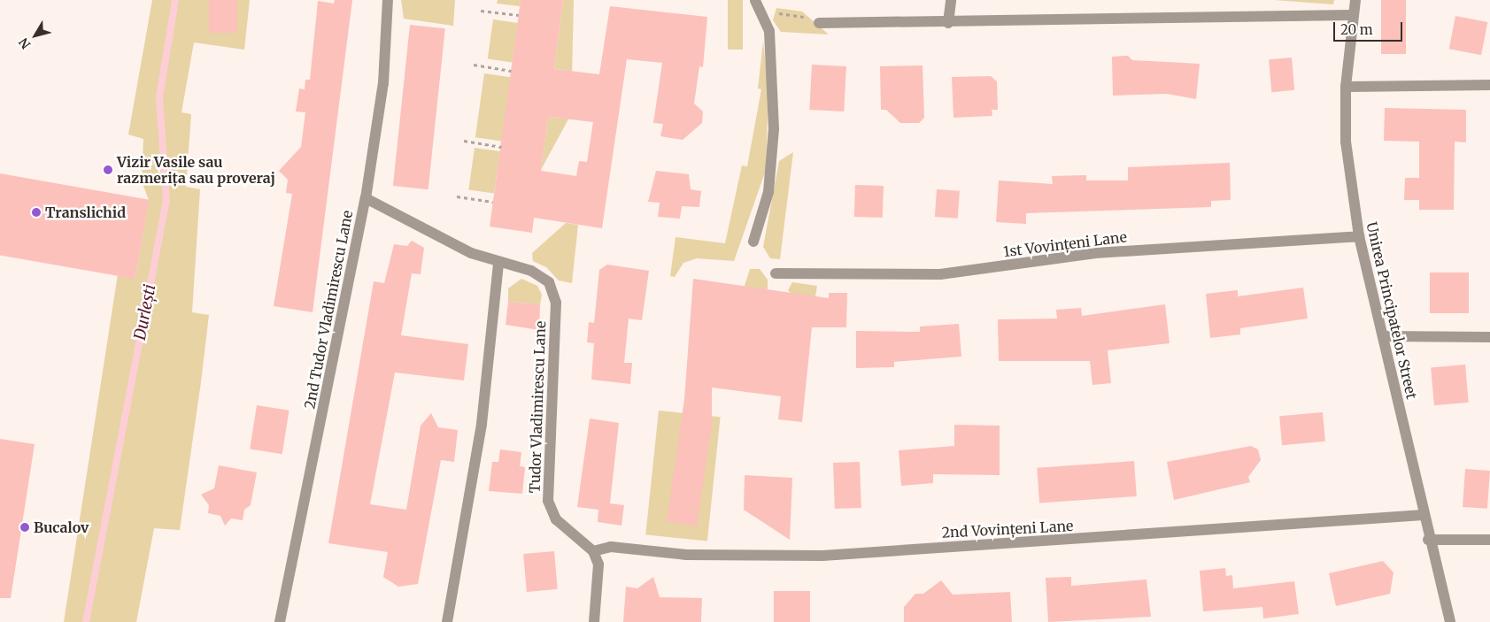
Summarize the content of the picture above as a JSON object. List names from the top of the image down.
{
  "streets": {
    "street": [
      "1st Vovințeni Lane",
      "2nd Tudor Vladimirescu Lane",
      "Unirea Principatelor Street",
      "Tudor Vladimirescu Lane",
      "2nd Vovințeni Lane"
    ]
  },
  "crossings": [
    ["1st Vovințeni Lane", "Unirea Principatelor Street"],
    ["2nd Tudor Vladimirescu Lane", "Tudor Vladimirescu Lane"],
    ["Unirea Principatelor Street", "2nd Vovințeni Lane"],
    ["Tudor Vladimirescu Lane", "2nd Vovințeni Lane"]
  ],
  "water": ["Durlești"],
  "places": ["Vizir Vasile sau razmerița sau proveraj", "Translichid", "Bucalov"],
  "scale_bar": "20 m",
  "north": "bottom left"
}
